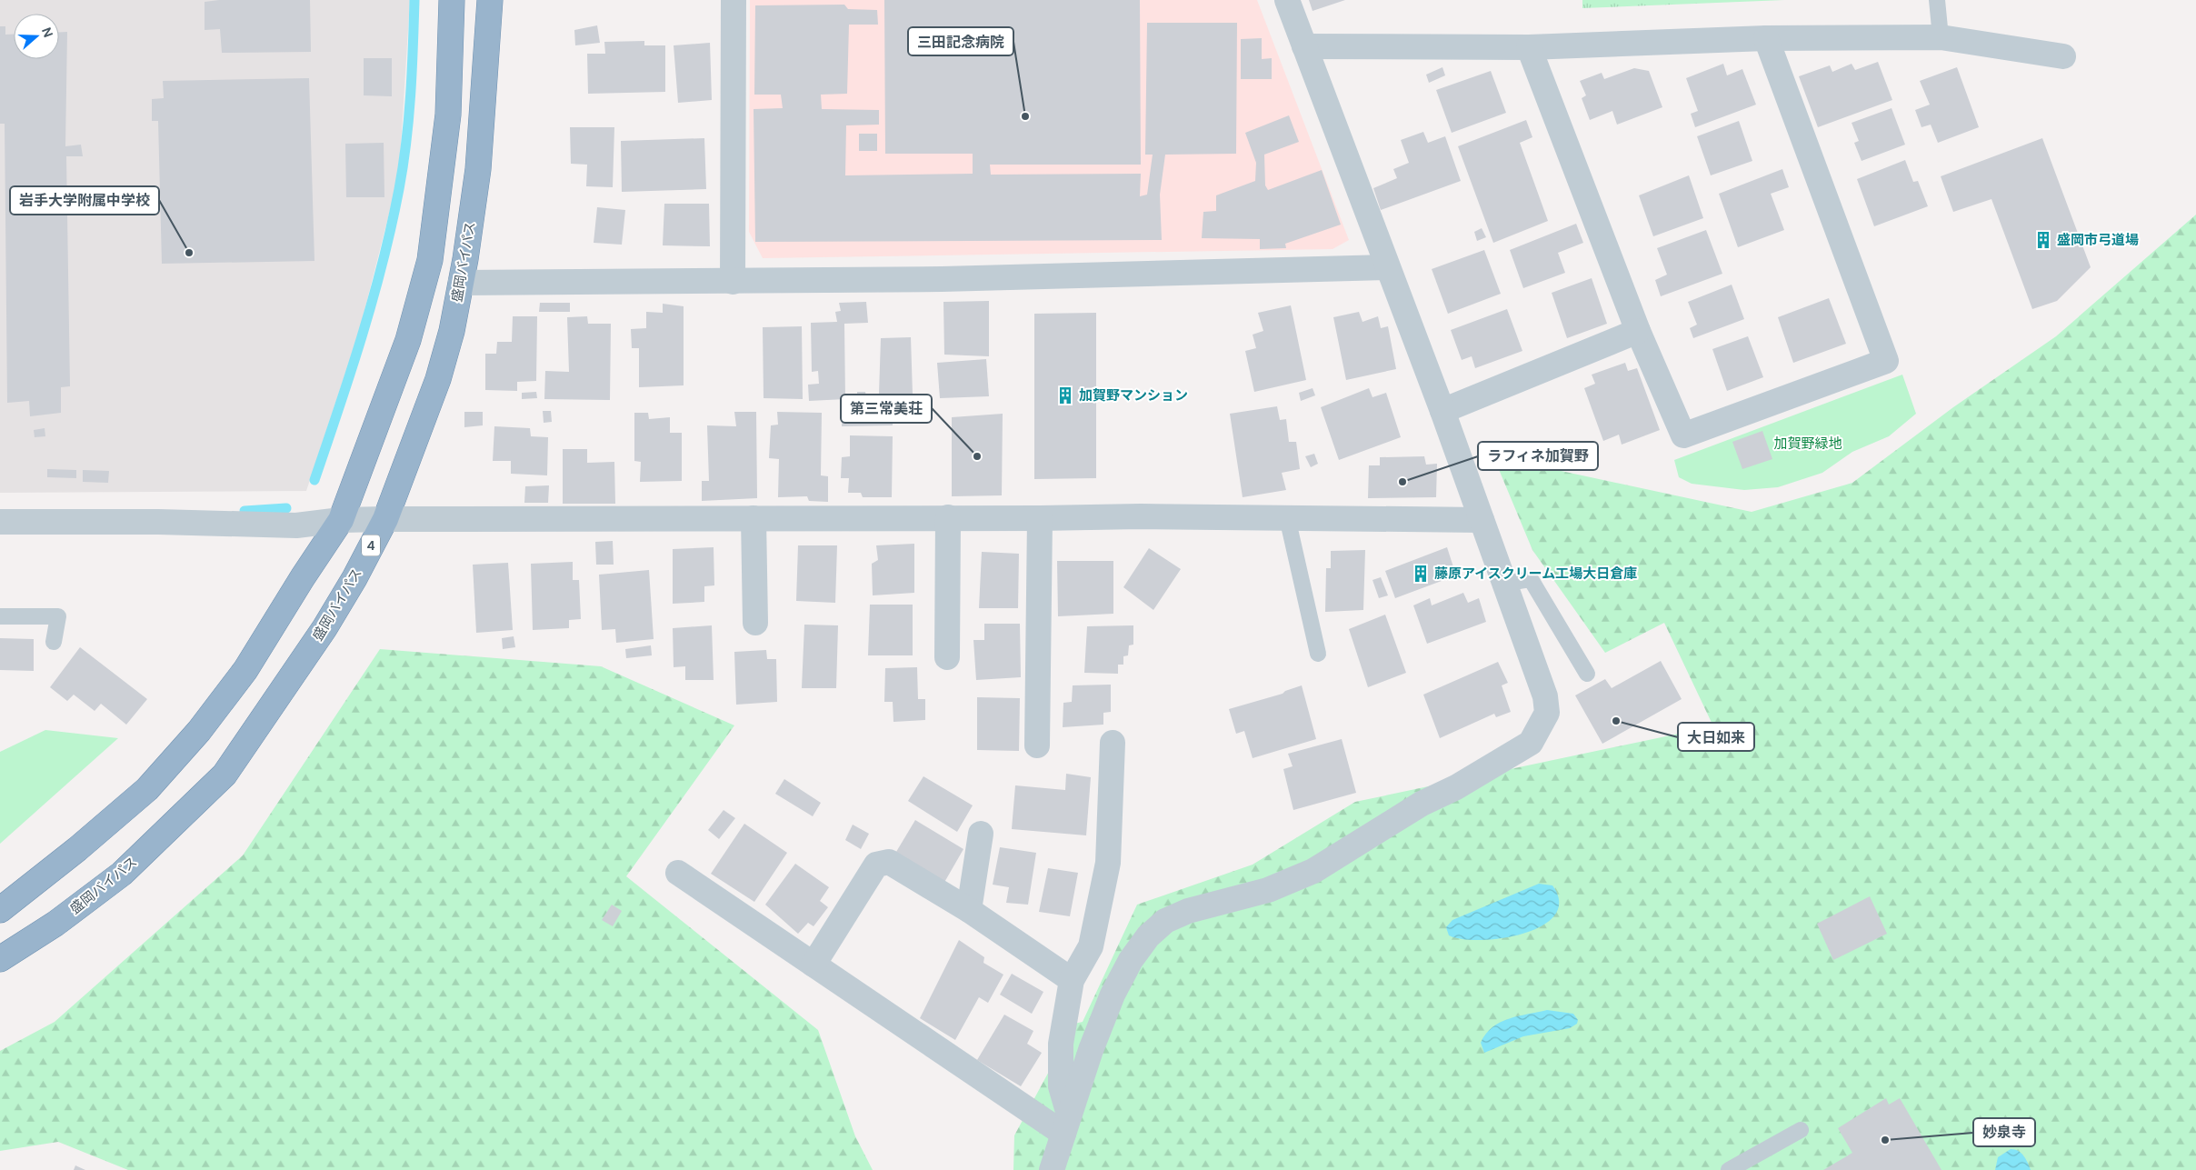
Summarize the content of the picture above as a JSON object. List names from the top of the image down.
{
  "streets": {
    "highway": ["盛岡バイパス", "4"]
  },
  "parks": ["加賀野緑地"],
  "places": {
    "other": [
      "三田記念病院",
      "岩手大学附属中学校",
      "第三常美荘",
      "ラフィネ加賀野",
      "大日如来",
      "妙泉寺"
    ],
    "building": ["盛岡市弓道場", "加賀野マンション", "藤原アイスクリーム工場大日倉庫"]
  },
  "north": "right"
}
